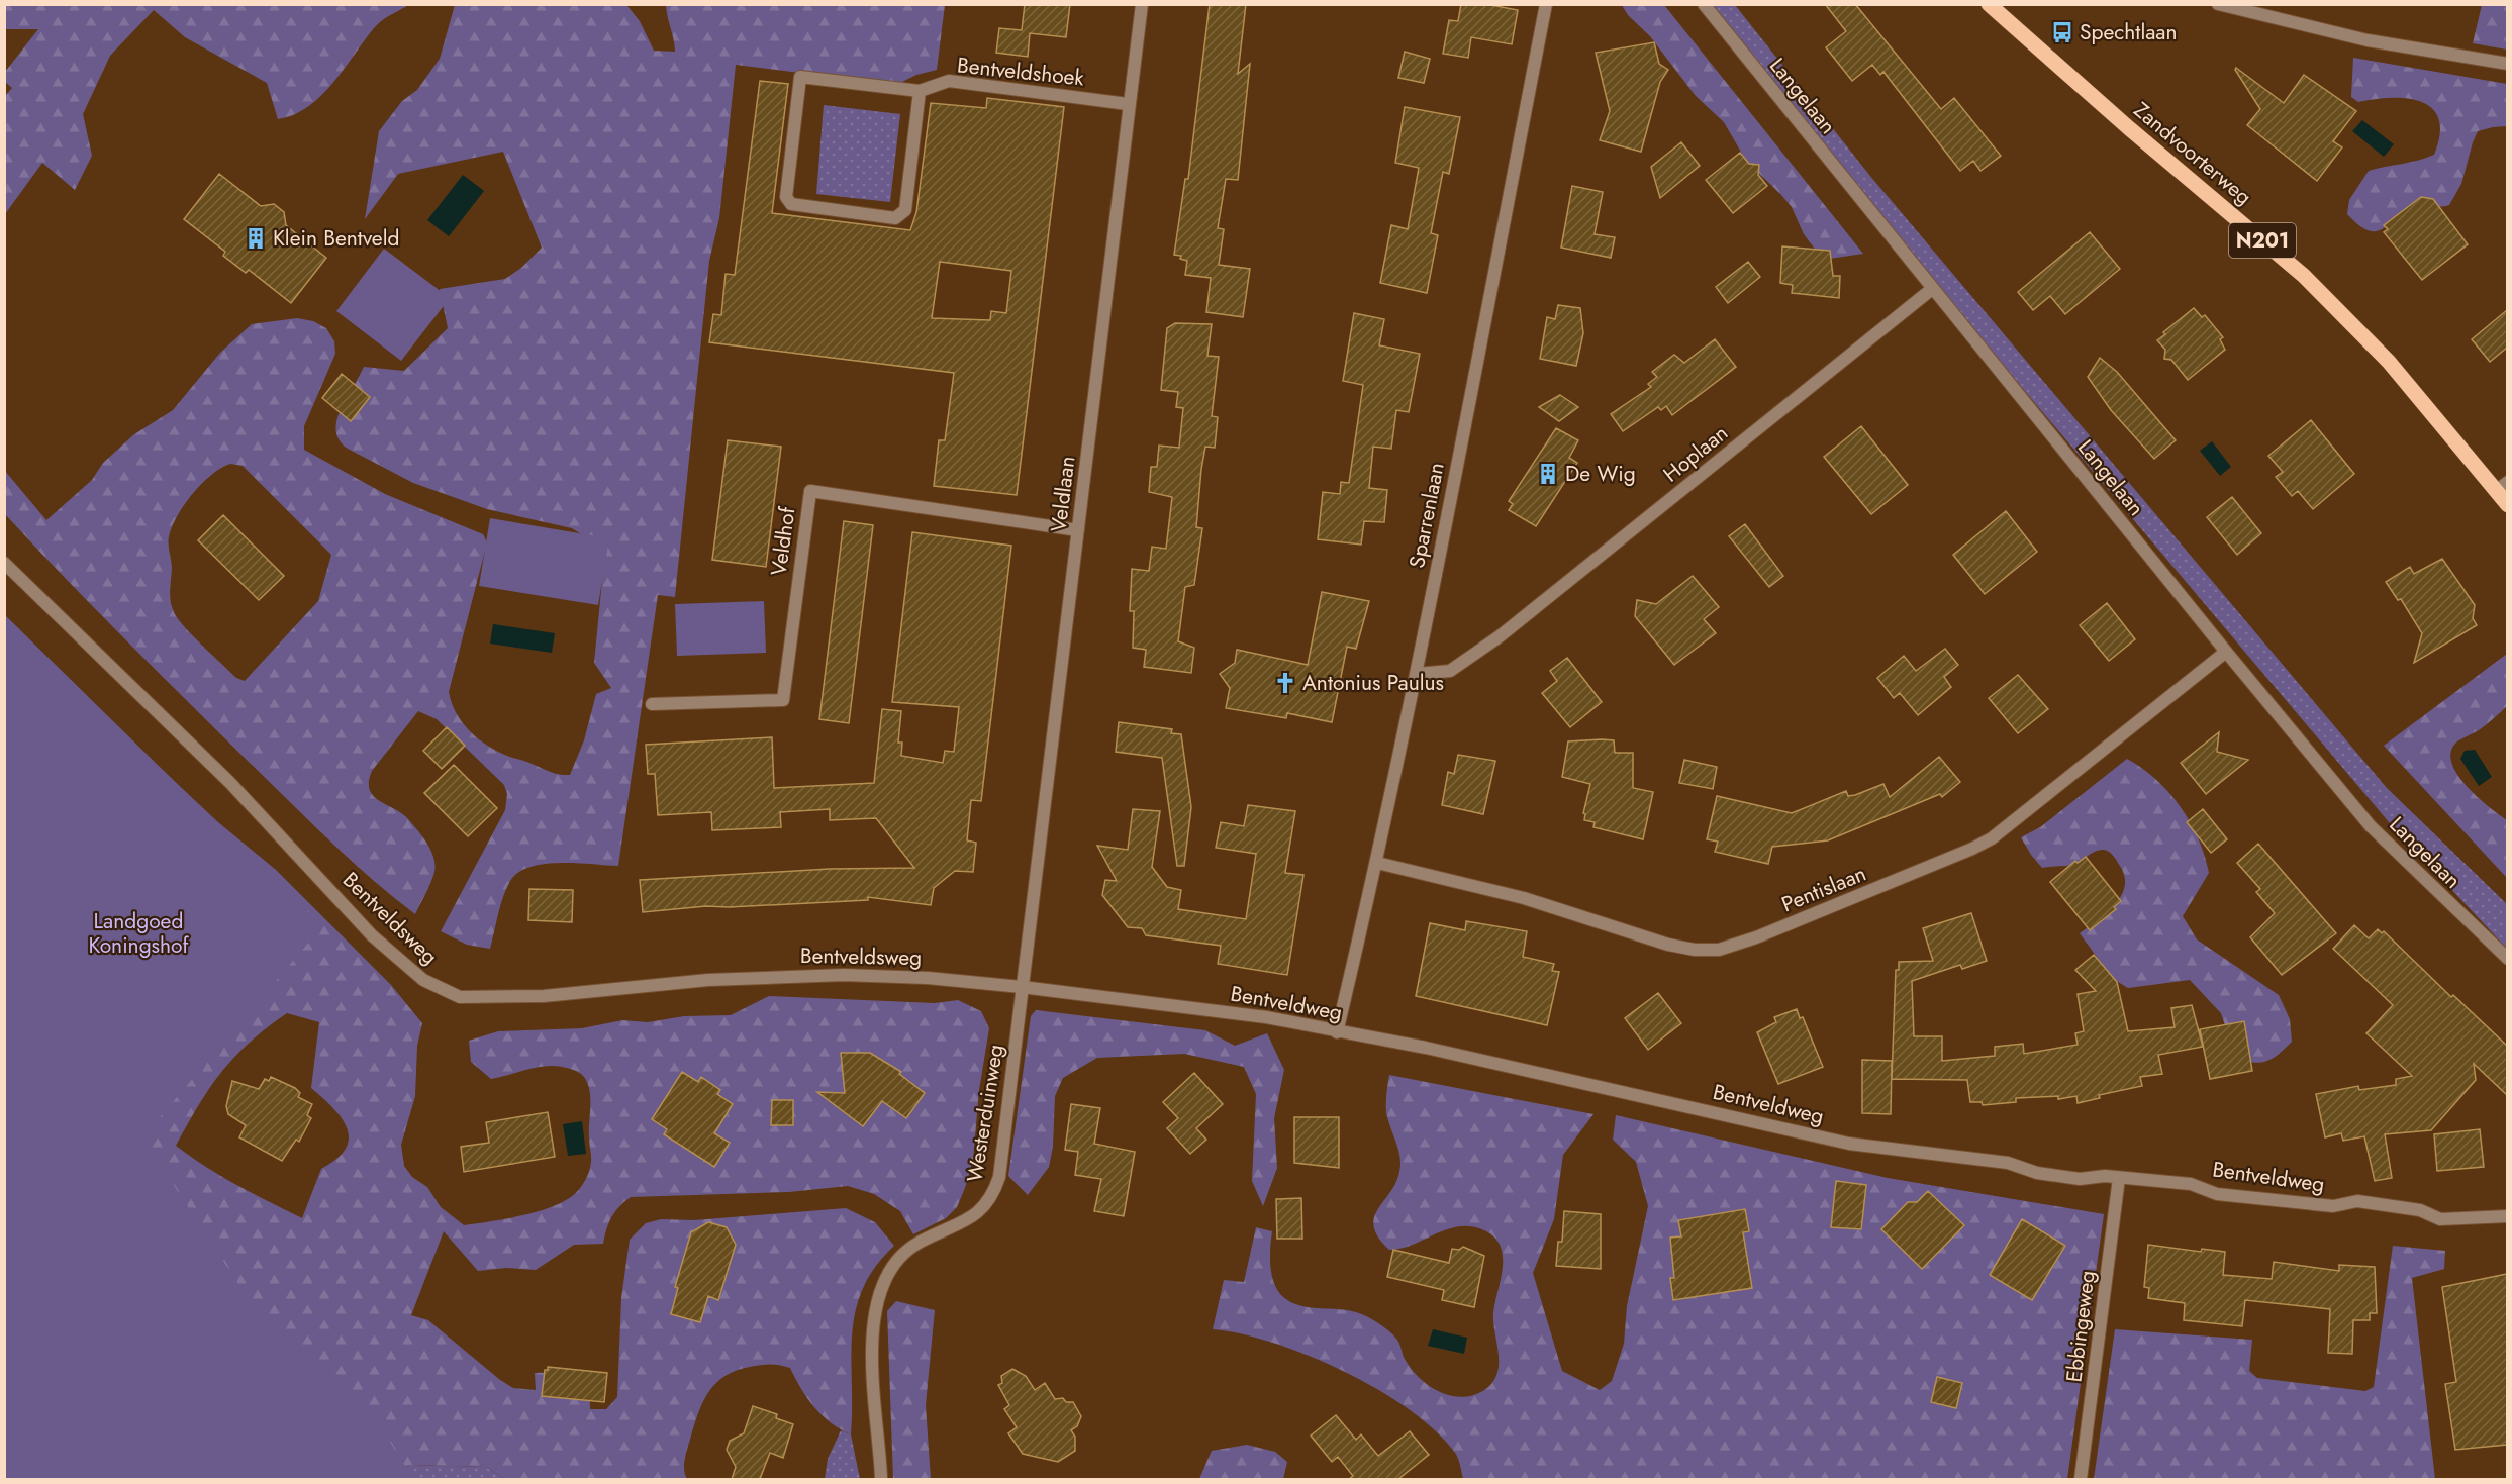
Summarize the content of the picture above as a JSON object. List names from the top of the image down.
{
  "streets": {
    "main road": ["Zandvoorterweg", "N201"],
    "street": [
      "Bentveldshoek",
      "Langelaan",
      "Hoplaan",
      "Veldlaan",
      "Sparrenlaan",
      "Veldhof",
      "Pentislaan",
      "Bentveldsweg",
      "Bentveldweg",
      "Westerduinweg",
      "Ebbingeweg"
    ]
  },
  "crossings": [
    ["Bentveldshoek", "Veldlaan"],
    ["Langelaan", "Hoplaan"],
    ["Langelaan", "Pentislaan"],
    ["Hoplaan", "Sparrenlaan"],
    ["Veldlaan", "Veldhof"],
    ["Veldlaan", "Bentveldsweg"],
    ["Veldlaan", "Bentveldweg"],
    ["Veldlaan", "Westerduinweg"],
    ["Sparrenlaan", "Pentislaan"],
    ["Sparrenlaan", "Bentveldweg"],
    ["Bentveldsweg", "Bentveldweg"],
    ["Bentveldsweg", "Westerduinweg"],
    ["Bentveldweg", "Westerduinweg"],
    ["Bentveldweg", "Ebbingeweg"]
  ],
  "parks": ["Landgoed Koningshof"],
  "places": {
    "bus stop": ["Spechtlaan"],
    "building": ["Klein Bentveld", "De Wig"],
    "church": ["Antonius Paulus"]
  }
}
